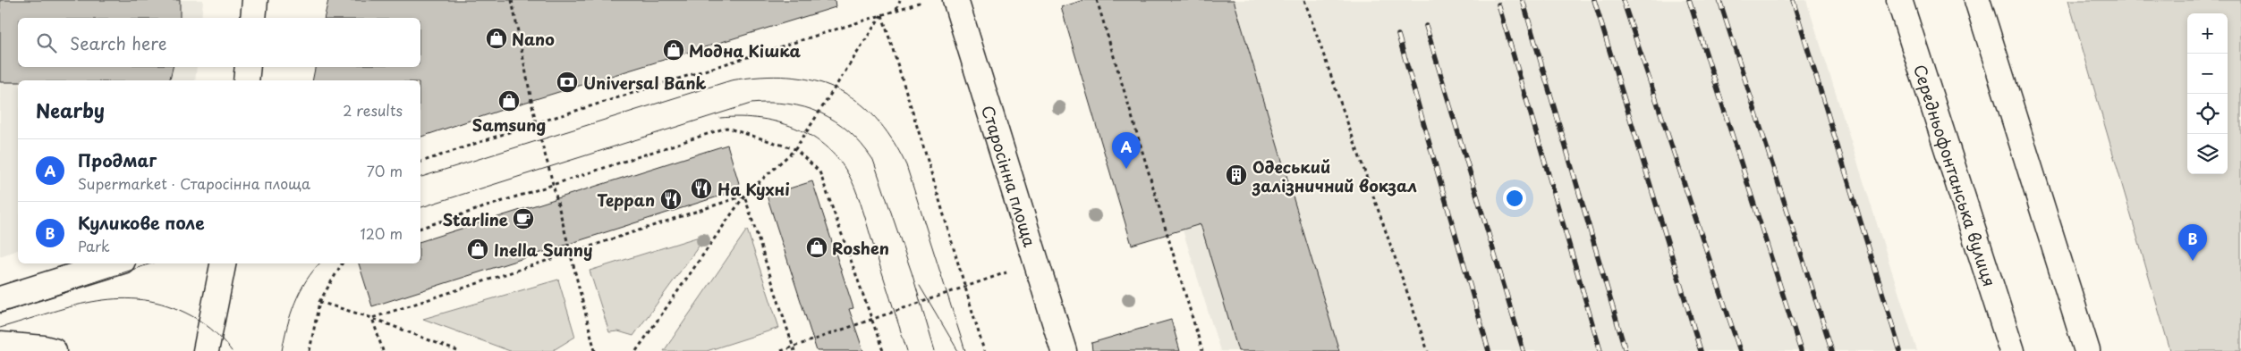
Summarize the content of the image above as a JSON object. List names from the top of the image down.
{
  "streets": {
    "main road": ["Старосінна площа", "Середньофонтанська вулиця"]
  },
  "places": {
    "shop": [
      "Nano",
      "Модна Кішка",
      "Samsung",
      "Roshen",
      "Inella Sunny"
    ],
    "bank": ["Universal Bank"],
    "building": ["Одеський залізничний вокзал"],
    "restaurant": ["На Кухнi", "Teppan"],
    "cafe": ["Starline"]
  },
  "page": {
    "map_buttons": ["+", "−"],
    "search": "Search here",
    "heading": ["Nearby", "2 results"],
    "pins": ["A", "B"],
    "list": [
      {
        "mark": "A",
        "name": "Продмаг",
        "note": "Supermarket · Старосінна площа",
        "value": "70 m"
      },
      {
        "mark": "B",
        "name": "Куликове поле",
        "note": "Park",
        "value": "120 m"
      }
    ]
  }
}
